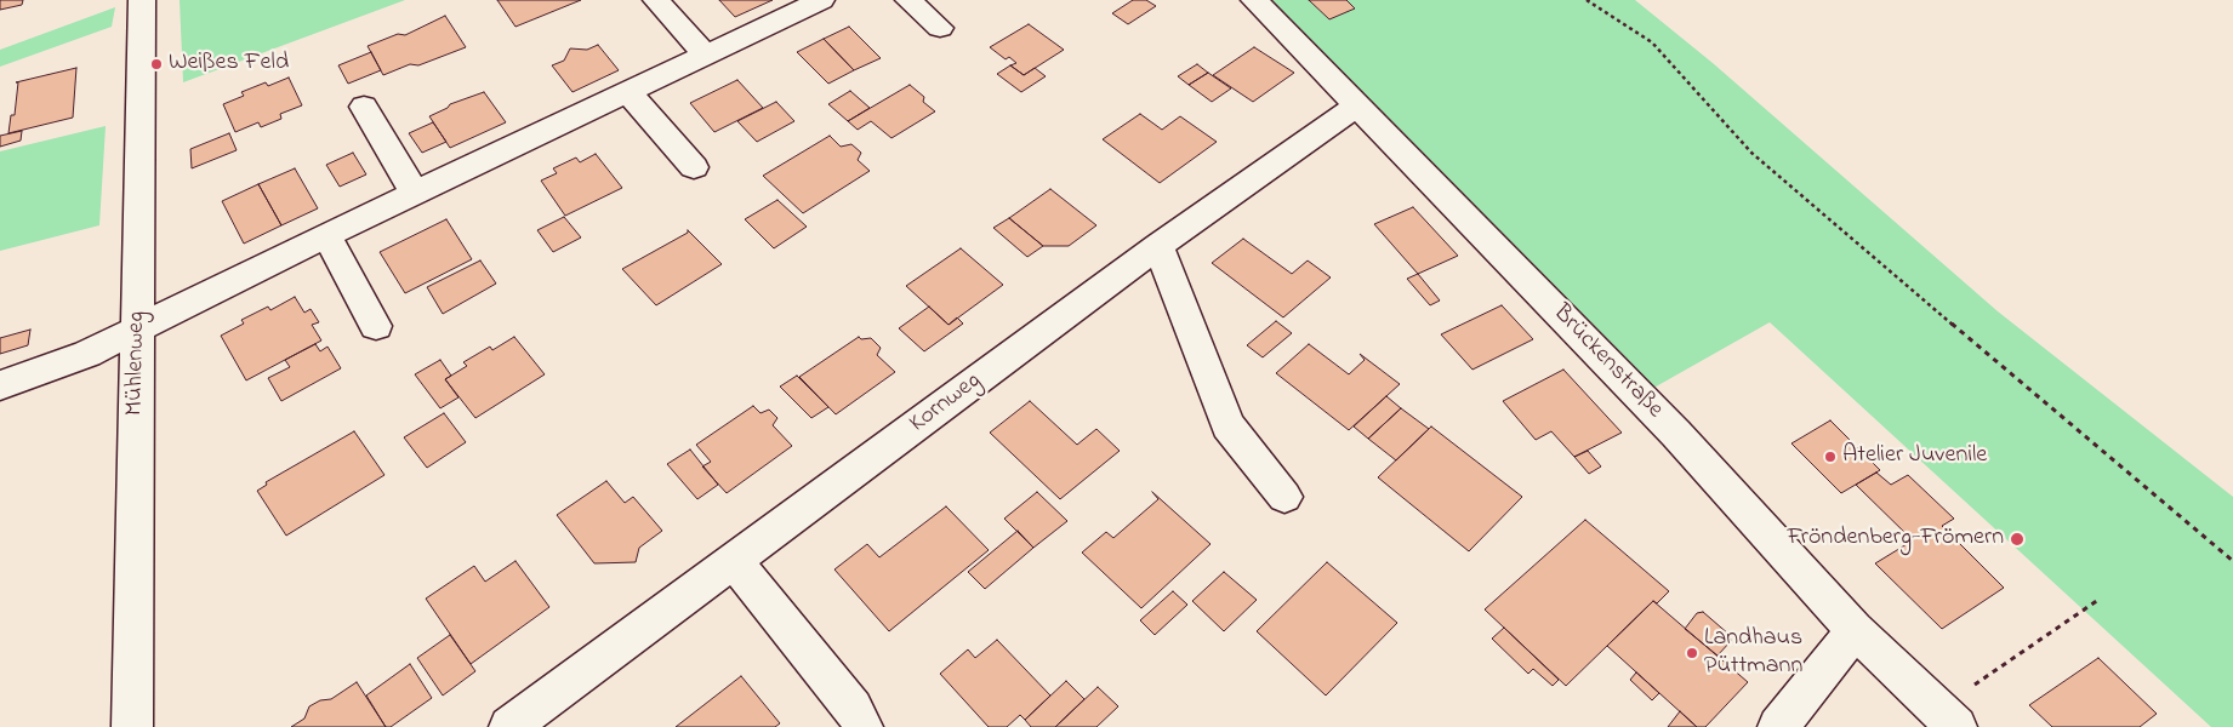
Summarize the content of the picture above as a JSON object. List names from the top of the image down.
{
  "streets": {
    "street": ["Brückenstraße", "Mühlenweg", "Kornweg"]
  },
  "crossings": [
    ["Brückenstraße", "Kornweg"]
  ],
  "places": [
    "Weißes Feld",
    "Atelier Juvenile",
    "Fröndenberg-Frömern",
    "Landhaus Püttmann"
  ]
}
